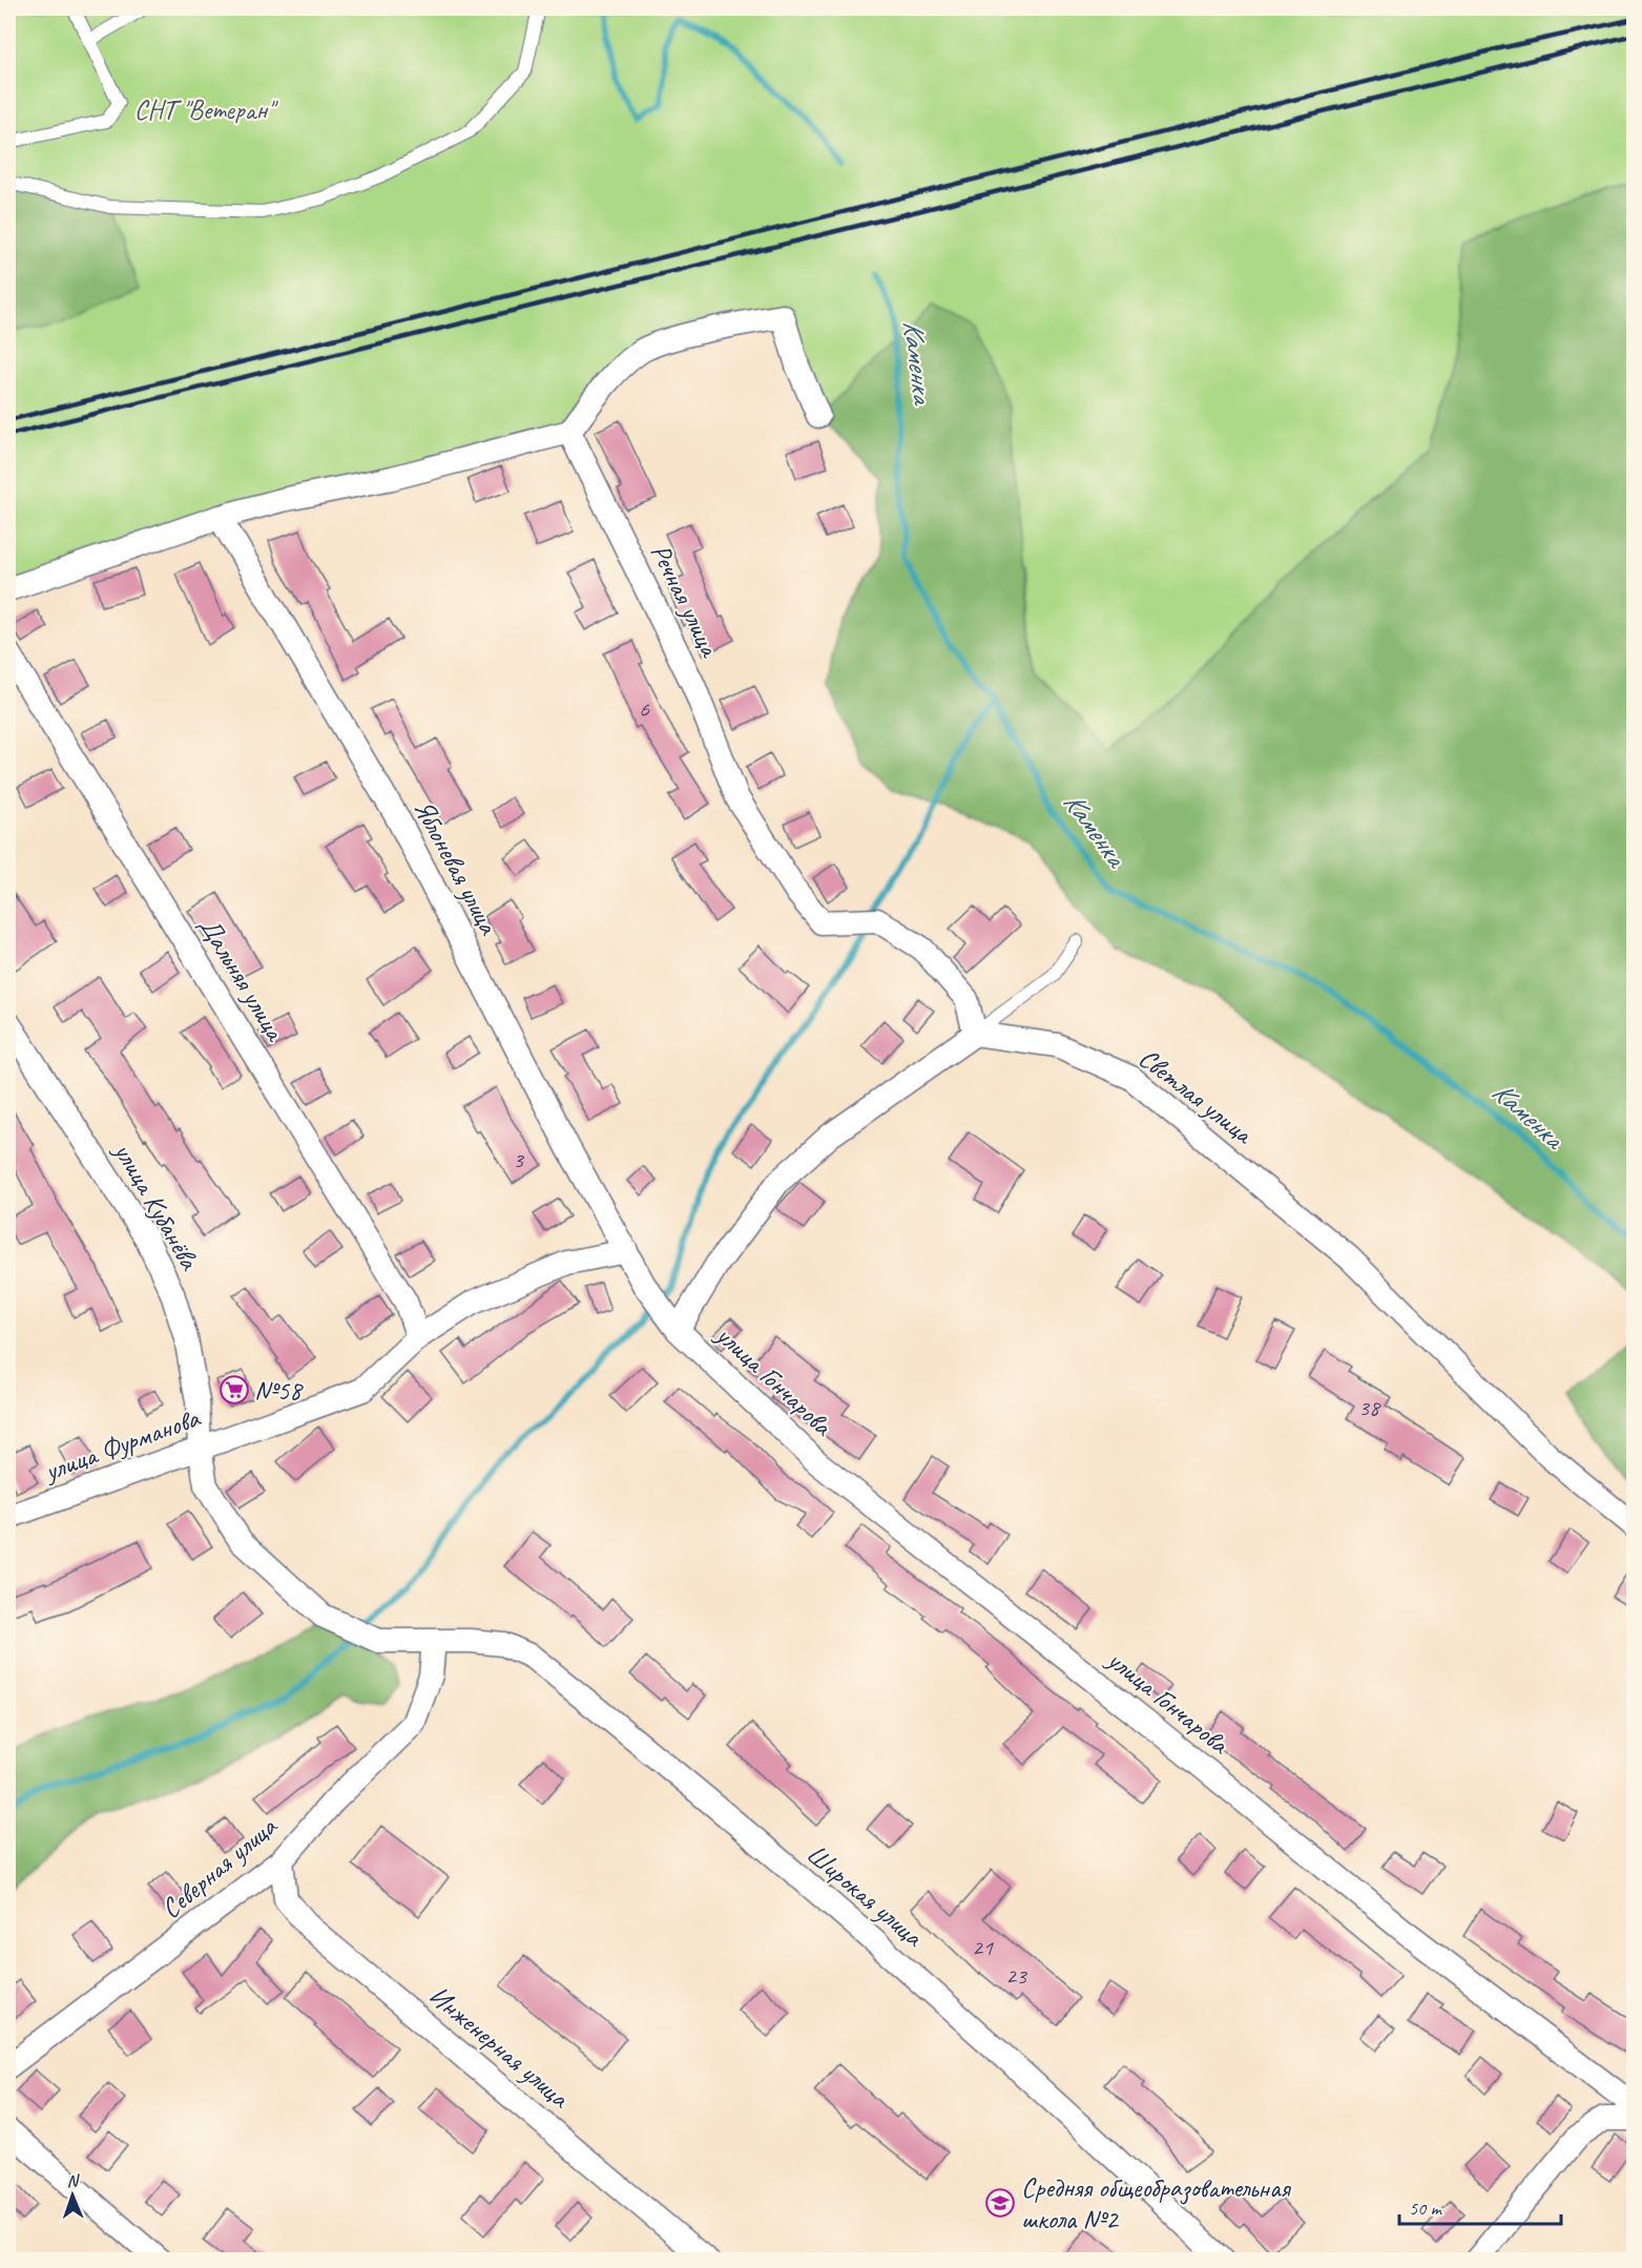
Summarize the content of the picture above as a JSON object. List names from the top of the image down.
{
  "streets": {
    "street": [
      "Речная улица",
      "Яблоневая улица",
      "Дальняя улица",
      "Светлая улица",
      "улица Кубанёва",
      "улица Гончарова",
      "улица Фурманова",
      "Северная улица",
      "Широкая улица",
      "Инженерная улица"
    ]
  },
  "crossings": [
    ["Речная улица", "Светлая улица"],
    ["Яблоневая улица", "улица Гончарова"],
    ["Яблоневая улица", "улица Фурманова"],
    ["Дальняя улица", "улица Фурманова"],
    ["улица Кубанёва", "улица Фурманова"],
    ["улица Кубанёва", "Северная улица"],
    ["улица Кубанёва", "Широкая улица"],
    ["Северная улица", "Широкая улица"],
    ["Северная улица", "Инженерная улица"]
  ],
  "water": ["Каменка"],
  "parks": ["СНТ \"Ветеран\""],
  "places": {
    "supermarket": ["№58"],
    "school or university": ["Средняя общеобразовательная школа №2"]
  },
  "house_numbers": [
    "6",
    "3",
    "38",
    "21",
    "23"
  ],
  "scale_bar": "50 m",
  "north": "top"
}
